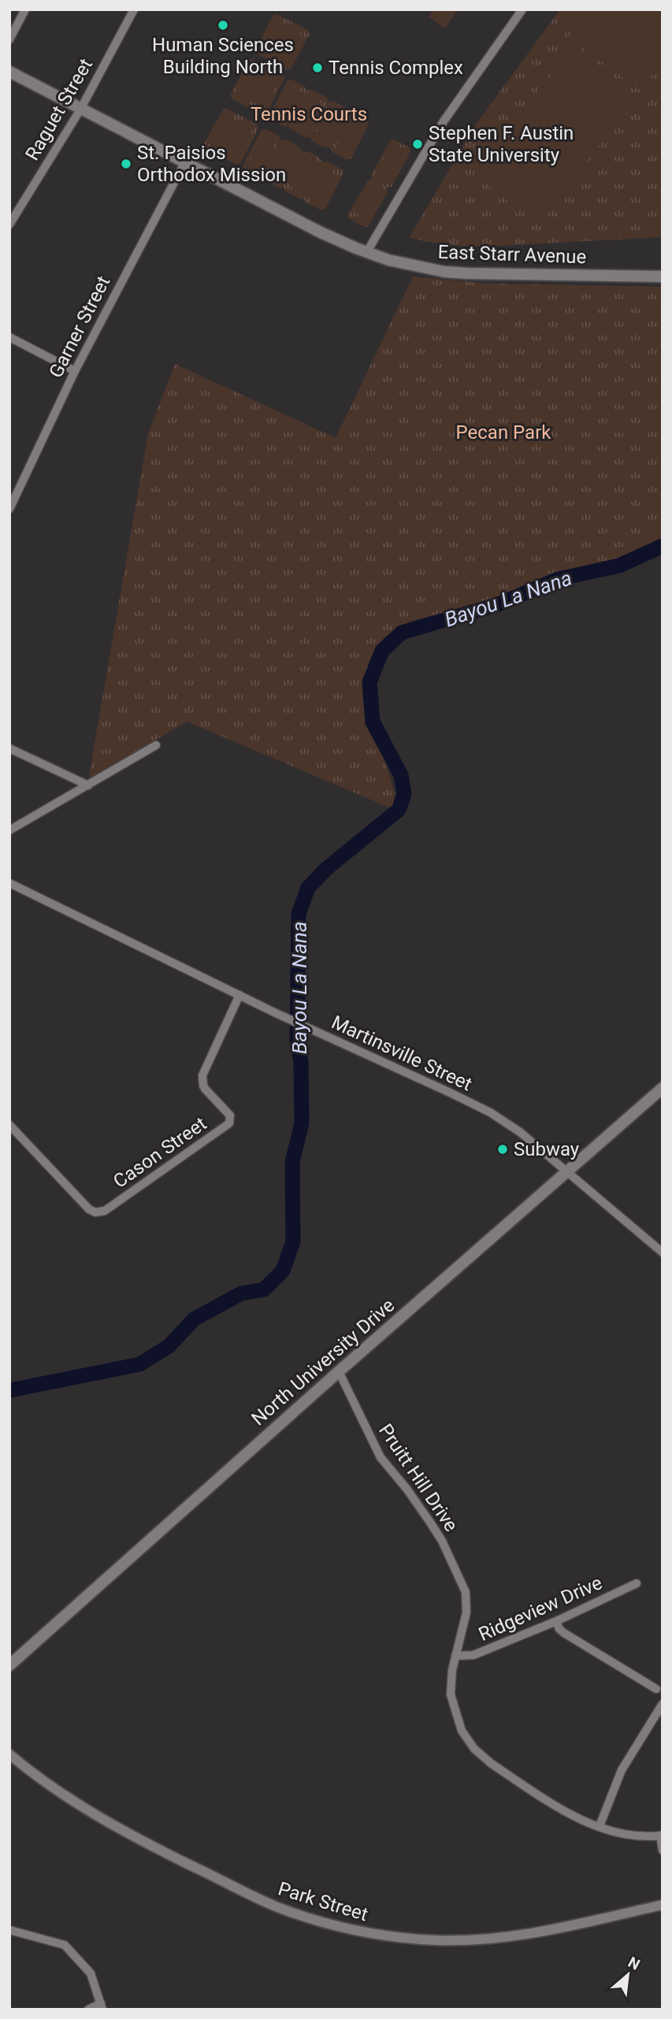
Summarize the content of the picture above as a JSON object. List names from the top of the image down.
{
  "streets": {
    "main road": ["East Starr Avenue", "North University Drive"],
    "street": [
      "Raguet Street",
      "Garner Street",
      "Martinsville Street",
      "Cason Street",
      "Pruitt Hill Drive",
      "Ridgeview Drive",
      "Park Street"
    ]
  },
  "crossings": [
    ["Raguet Street", "East Starr Avenue"],
    ["East Starr Avenue", "Garner Street"],
    ["Martinsville Street", "Cason Street"],
    ["Martinsville Street", "North University Drive"],
    ["North University Drive", "Pruitt Hill Drive"],
    ["Pruitt Hill Drive", "Ridgeview Drive"]
  ],
  "water": ["Bayou La Nana"],
  "parks": ["Tennis Courts", "Pecan Park"],
  "places": [
    "Human Sciences Building North",
    "Tennis Complex",
    "Stephen F. Austin State University",
    "St. Paisios Orthodox Mission",
    "Subway"
  ],
  "north": "top right"
}
